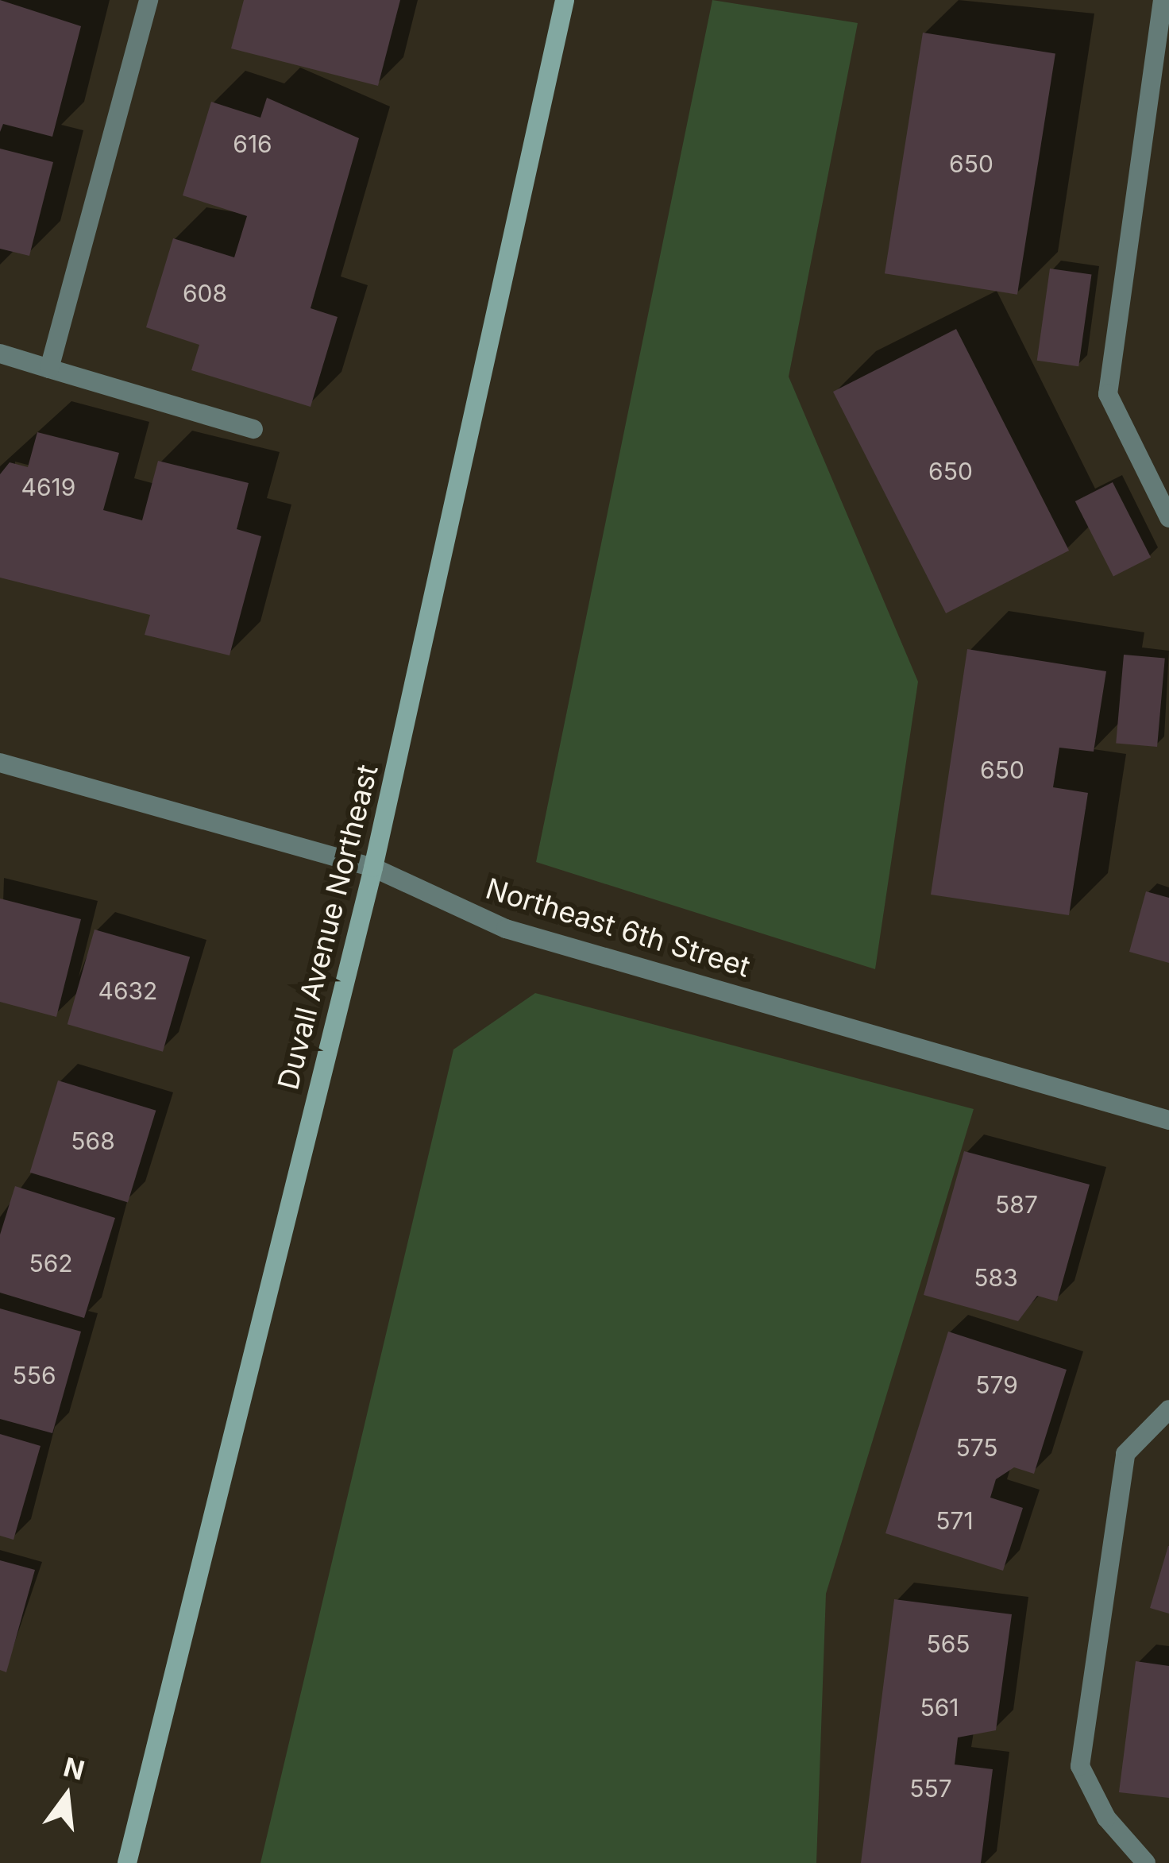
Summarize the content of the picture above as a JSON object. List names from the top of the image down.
{
  "streets": {
    "main road": ["Duvall Avenue Northeast"],
    "street": ["Northeast 6th Street"]
  },
  "crossings": [
    ["Duvall Avenue Northeast", "Northeast 6th Street"]
  ],
  "house_numbers": [
    "616",
    "650",
    "608",
    "650",
    "4619",
    "650",
    "4632",
    "568",
    "587",
    "562",
    "583",
    "556",
    "579",
    "575",
    "571",
    "565",
    "561",
    "557"
  ],
  "north": "top"
}
